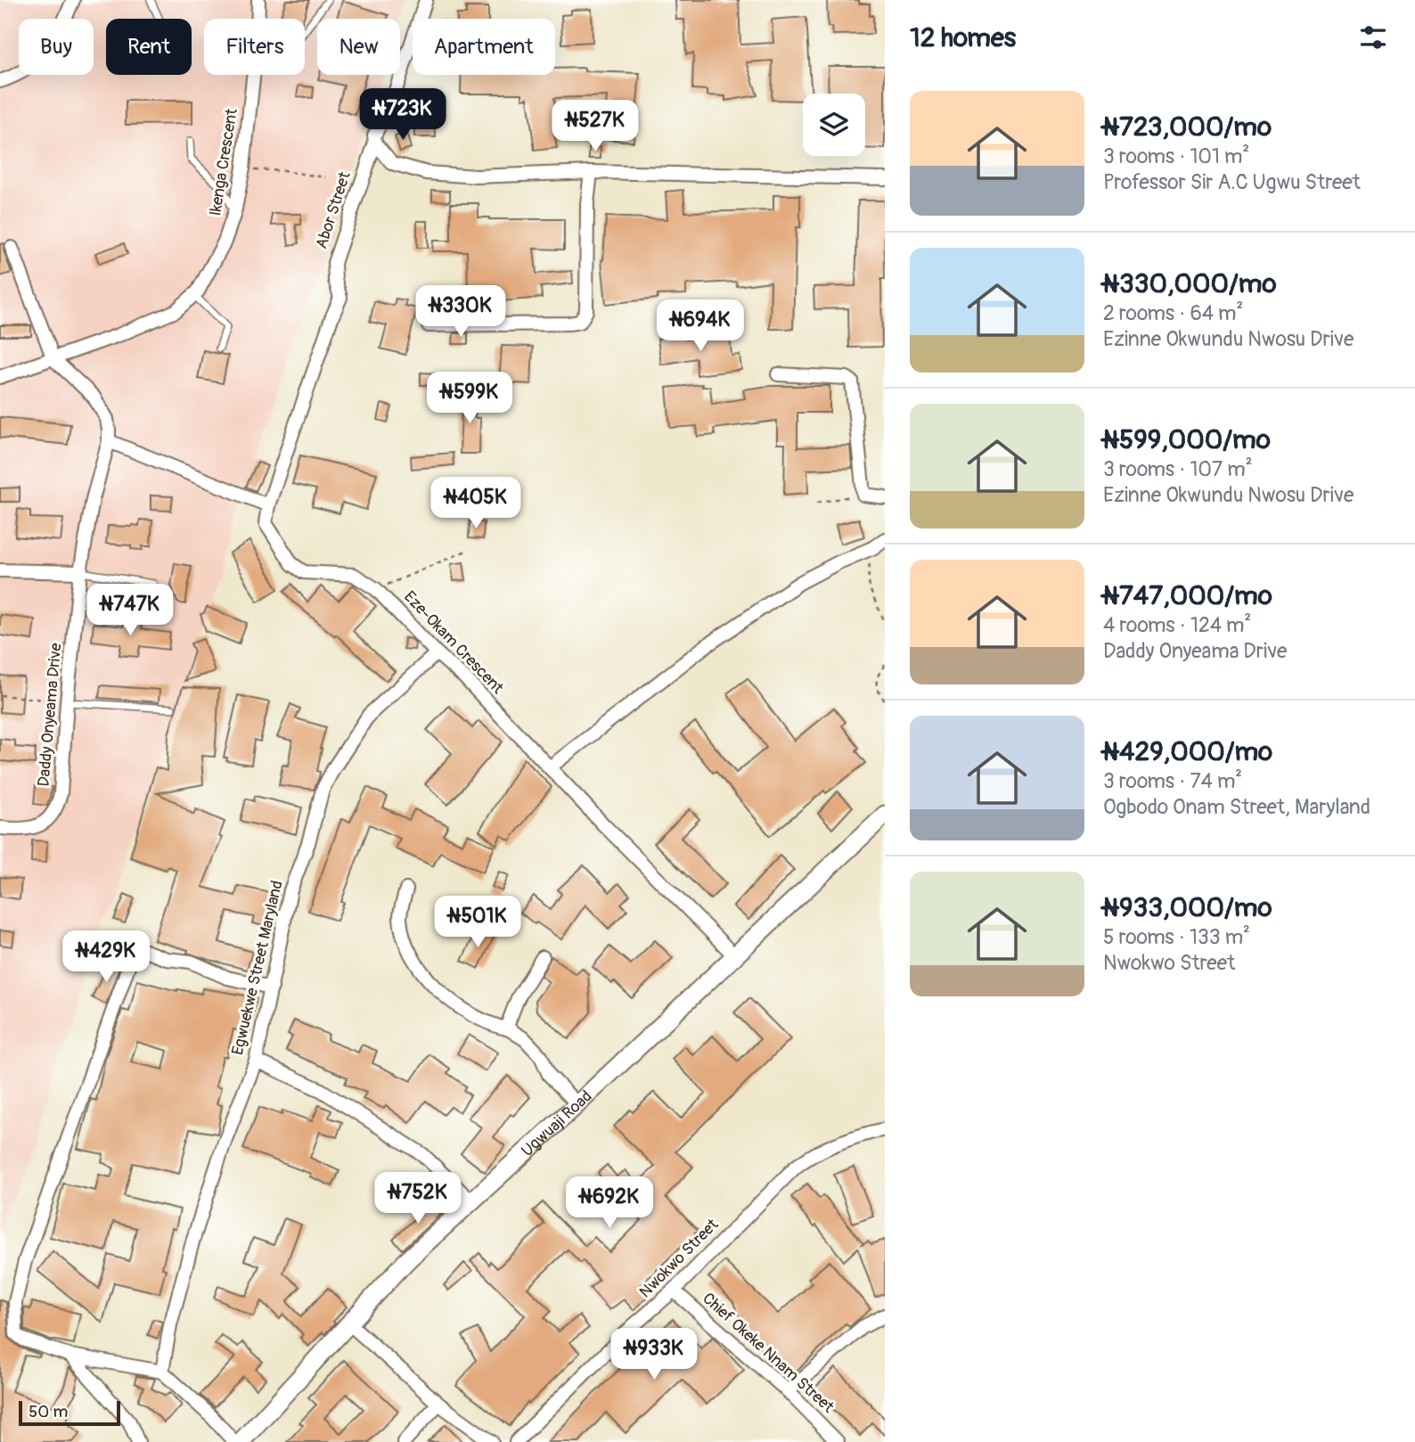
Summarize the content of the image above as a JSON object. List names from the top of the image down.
{
  "streets": {
    "main road": ["Ugwuaji Road"],
    "street": [
      "Ikenga Crescent",
      "Abor Street",
      "Eze-Okam Crescent",
      "Daddy Onyeama Drive",
      "Egwuekwe Street Maryland",
      "Nwokwo Street",
      "Chief Okeke Nnam Street"
    ]
  },
  "crossings": [
    ["Ikenga Crescent", "Daddy Onyeama Drive"],
    ["Abor Street", "Eze-Okam Crescent"],
    ["Eze-Okam Crescent", "Egwuekwe Street Maryland"],
    ["Eze-Okam Crescent", "Ugwuaji Road"],
    ["Nwokwo Street", "Chief Okeke Nnam Street"]
  ],
  "scale_bar": "50 m",
  "page": {
    "heading": "12 homes",
    "chip": [
      "Buy",
      "Rent",
      "Filters",
      "New",
      "Apartment"
    ],
    "list": [
      {
        "name": "₦723,000/mo",
        "note": "3 rooms · 101 m² · Professor Sir A.C Ugwu Street"
      },
      {
        "name": "₦330,000/mo",
        "note": "2 rooms · 64 m² · Ezinne Okwundu Nwosu Drive"
      },
      {
        "name": "₦599,000/mo",
        "note": "3 rooms · 107 m² · Ezinne Okwundu Nwosu Drive"
      },
      {
        "name": "₦747,000/mo",
        "note": "4 rooms · 124 m² · Daddy Onyeama Drive"
      },
      {
        "name": "₦429,000/mo",
        "note": "3 rooms · 74 m² · Ogbodo Onam Street, Maryland"
      },
      {
        "name": "₦933,000/mo",
        "note": "5 rooms · 133 m² · Nwokwo Street"
      }
    ],
    "price": [
      "₦723K",
      "₦527K",
      "₦330K",
      "₦694K",
      "₦599K",
      "₦405K",
      "₦747K",
      "₦501K",
      "₦429K",
      "₦752K",
      "₦692K",
      "₦933K"
    ],
    "scale": "50 m"
  }
}
